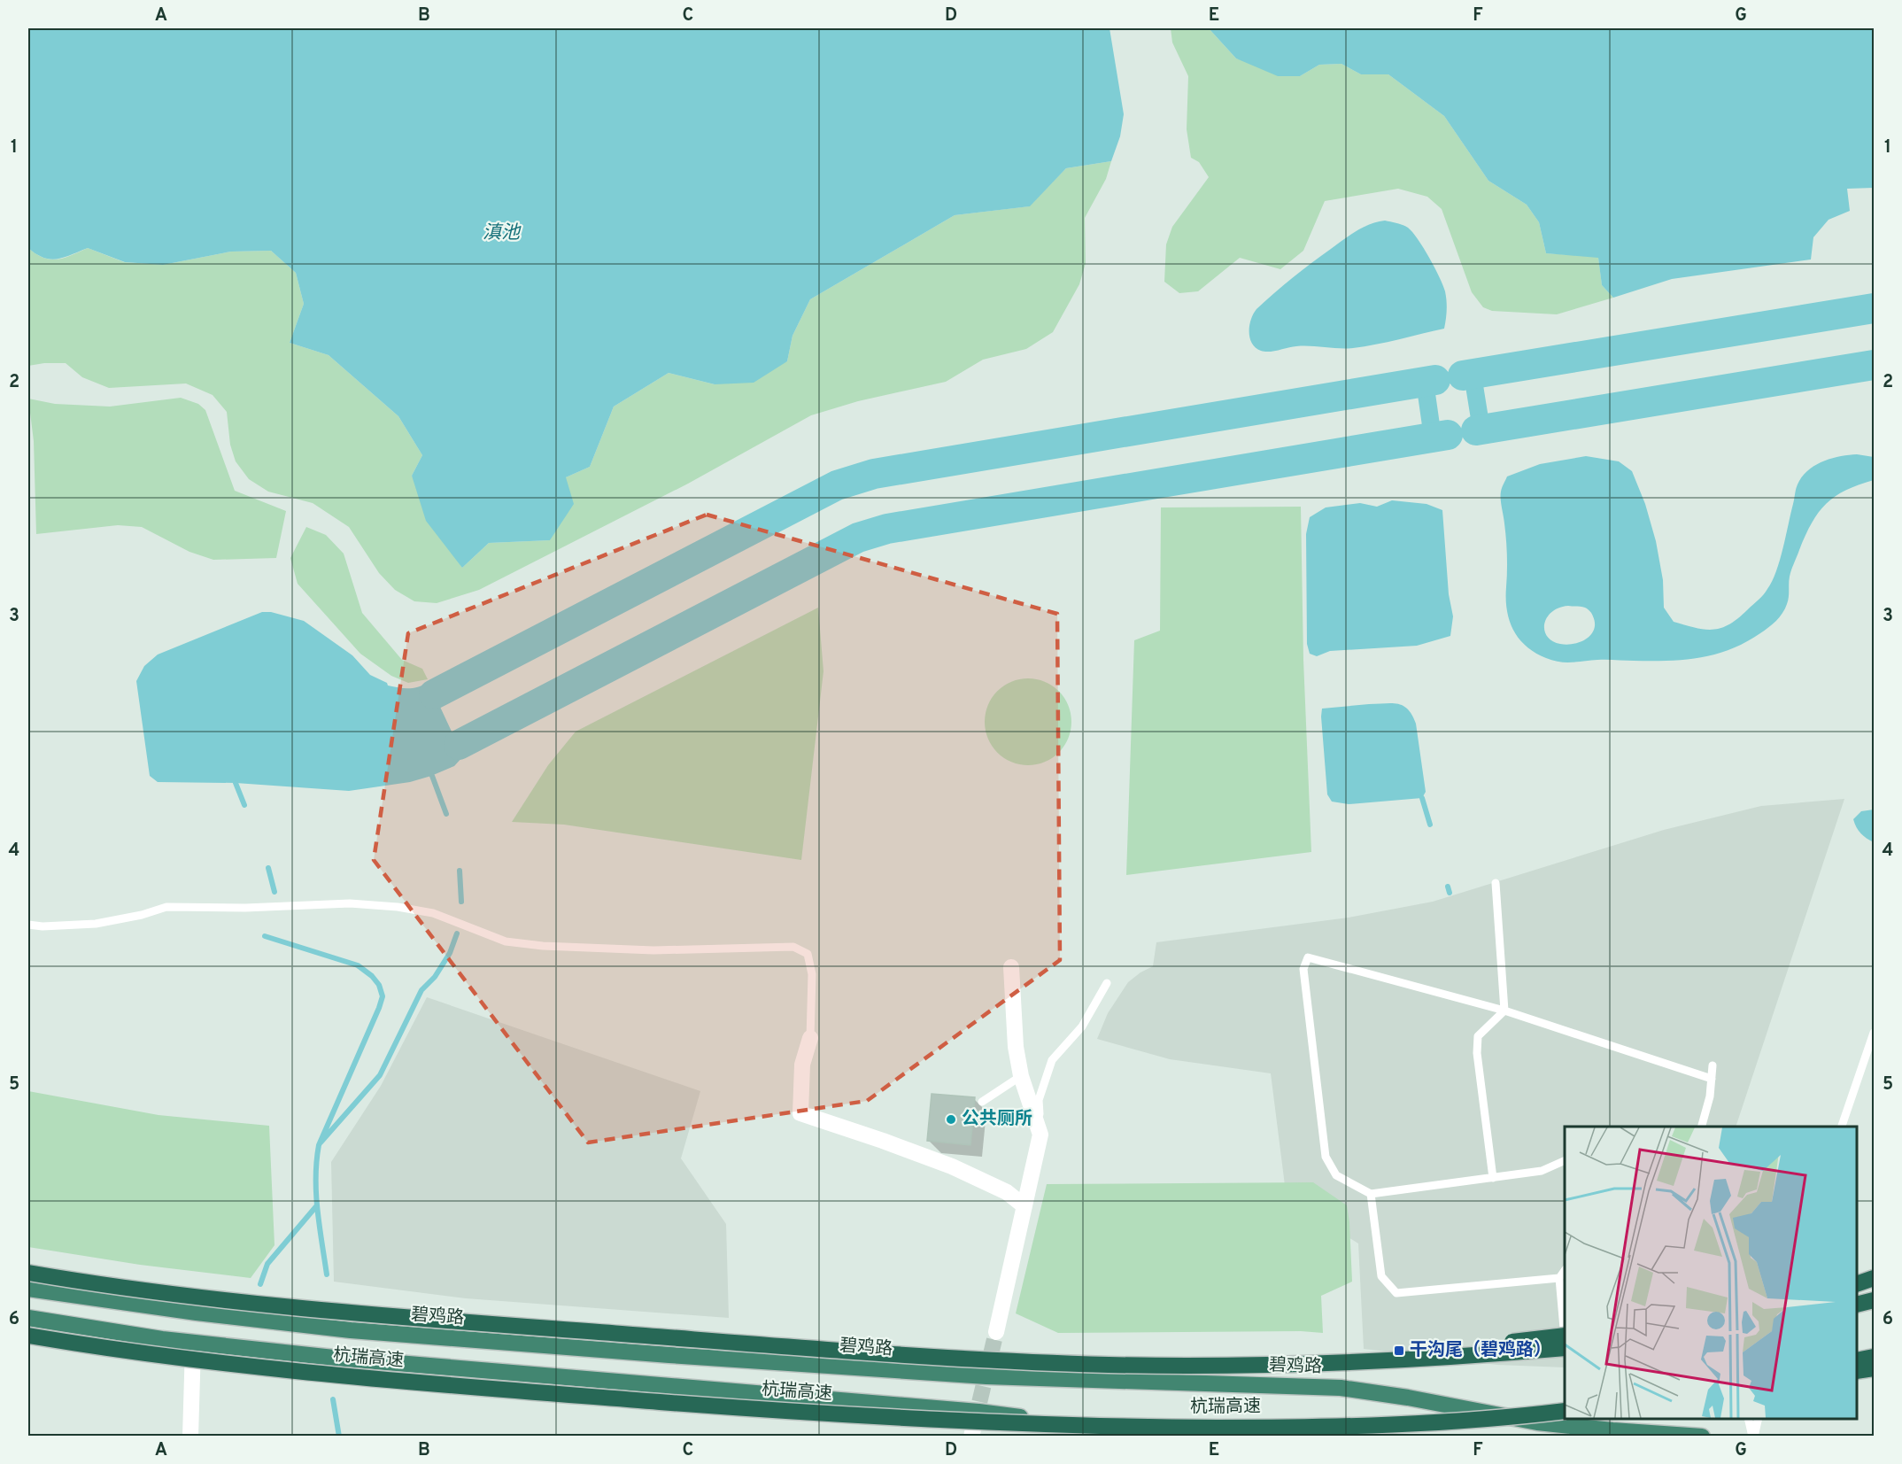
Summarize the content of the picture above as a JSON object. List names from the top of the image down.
{
  "streets": {
    "highway": ["碧鸡路", "杭瑞高速"]
  },
  "crossings": [
    ["碧鸡路", "杭瑞高速"]
  ],
  "water": ["滇池"],
  "places": {
    "other": ["公共厕所"],
    "transit": ["干沟尾（碧鸡路）"]
  },
  "grid": {
    "columns": [
      "A",
      "B",
      "C",
      "D",
      "E",
      "F",
      "G"
    ],
    "rows": [
      "1",
      "2",
      "3",
      "4",
      "5",
      "6"
    ]
  }
}
